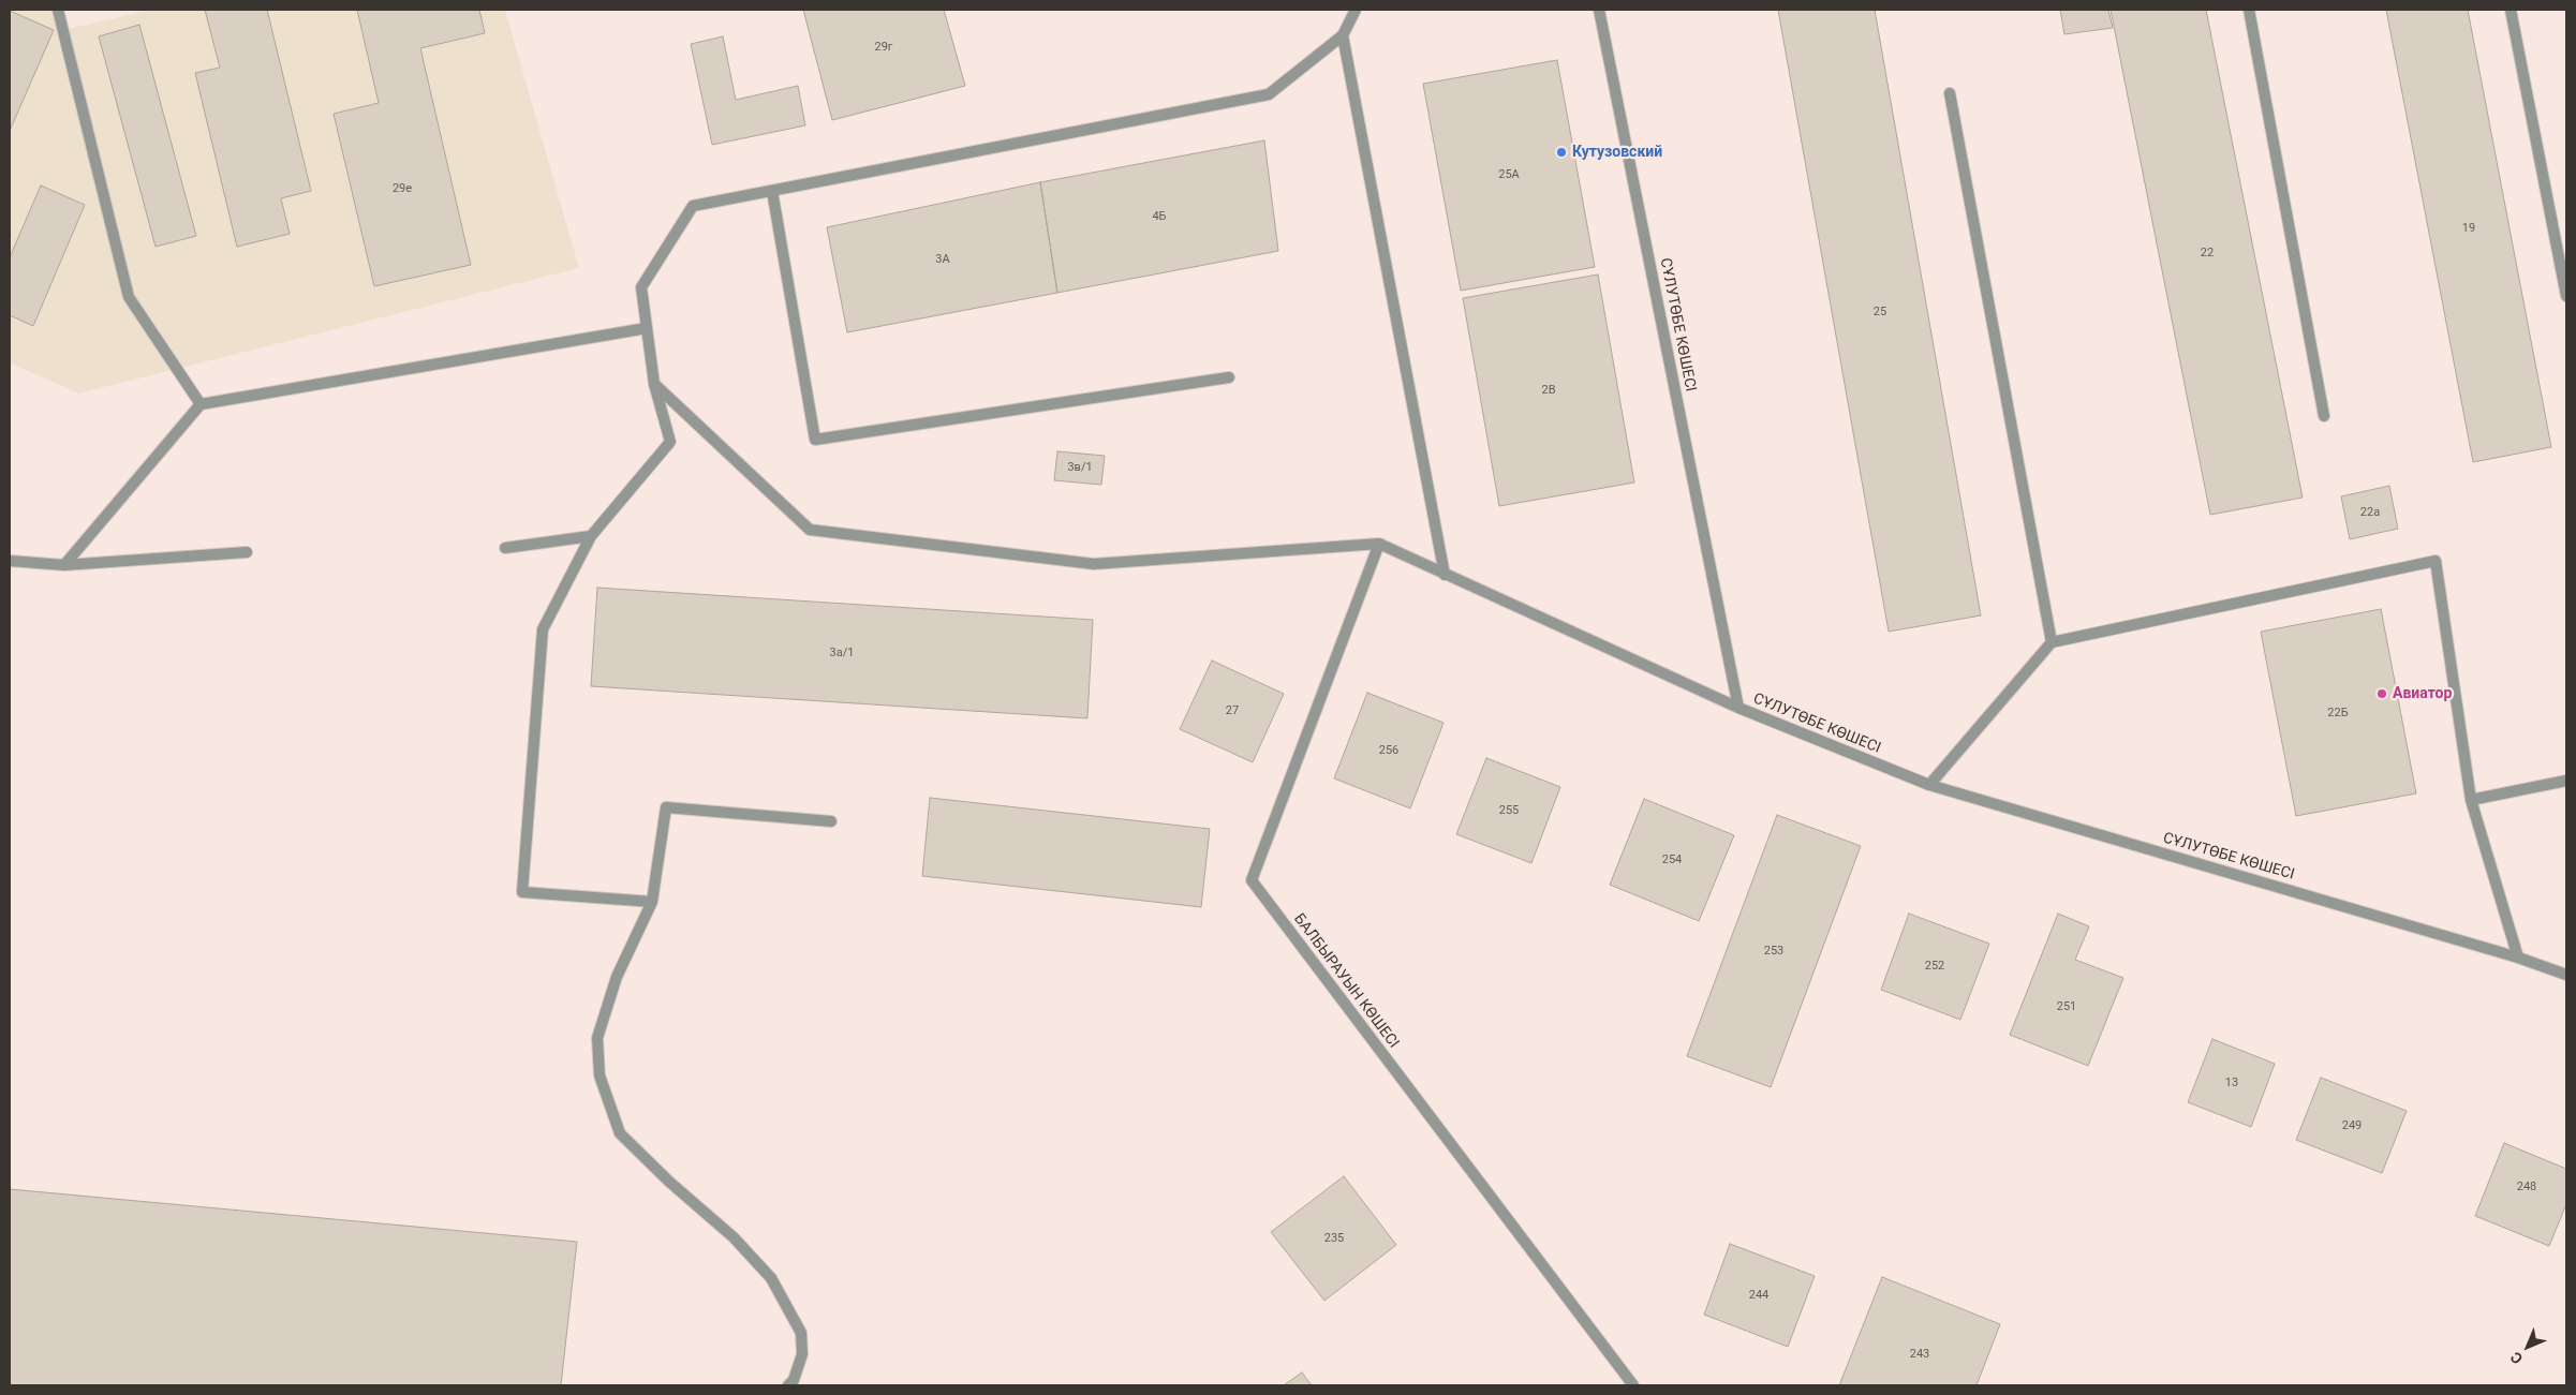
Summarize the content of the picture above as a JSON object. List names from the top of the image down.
{
  "streets": {
    "street": ["СҰЛУТӨБЕ КӨШЕСІ", "БАЛБЫРАУЫН КӨШЕСІ"]
  },
  "places": ["Кутузовский", "Авиатор"],
  "house_numbers": [
    "29г",
    "25А",
    "29е",
    "4Б",
    "19",
    "22",
    "3А",
    "25",
    "2В",
    "3в/1",
    "22а",
    "3а/1",
    "27",
    "22Б",
    "256",
    "255",
    "254",
    "253",
    "252",
    "251",
    "13",
    "249",
    "248",
    "235",
    "244",
    "243"
  ],
  "north": "bottom left"
}
